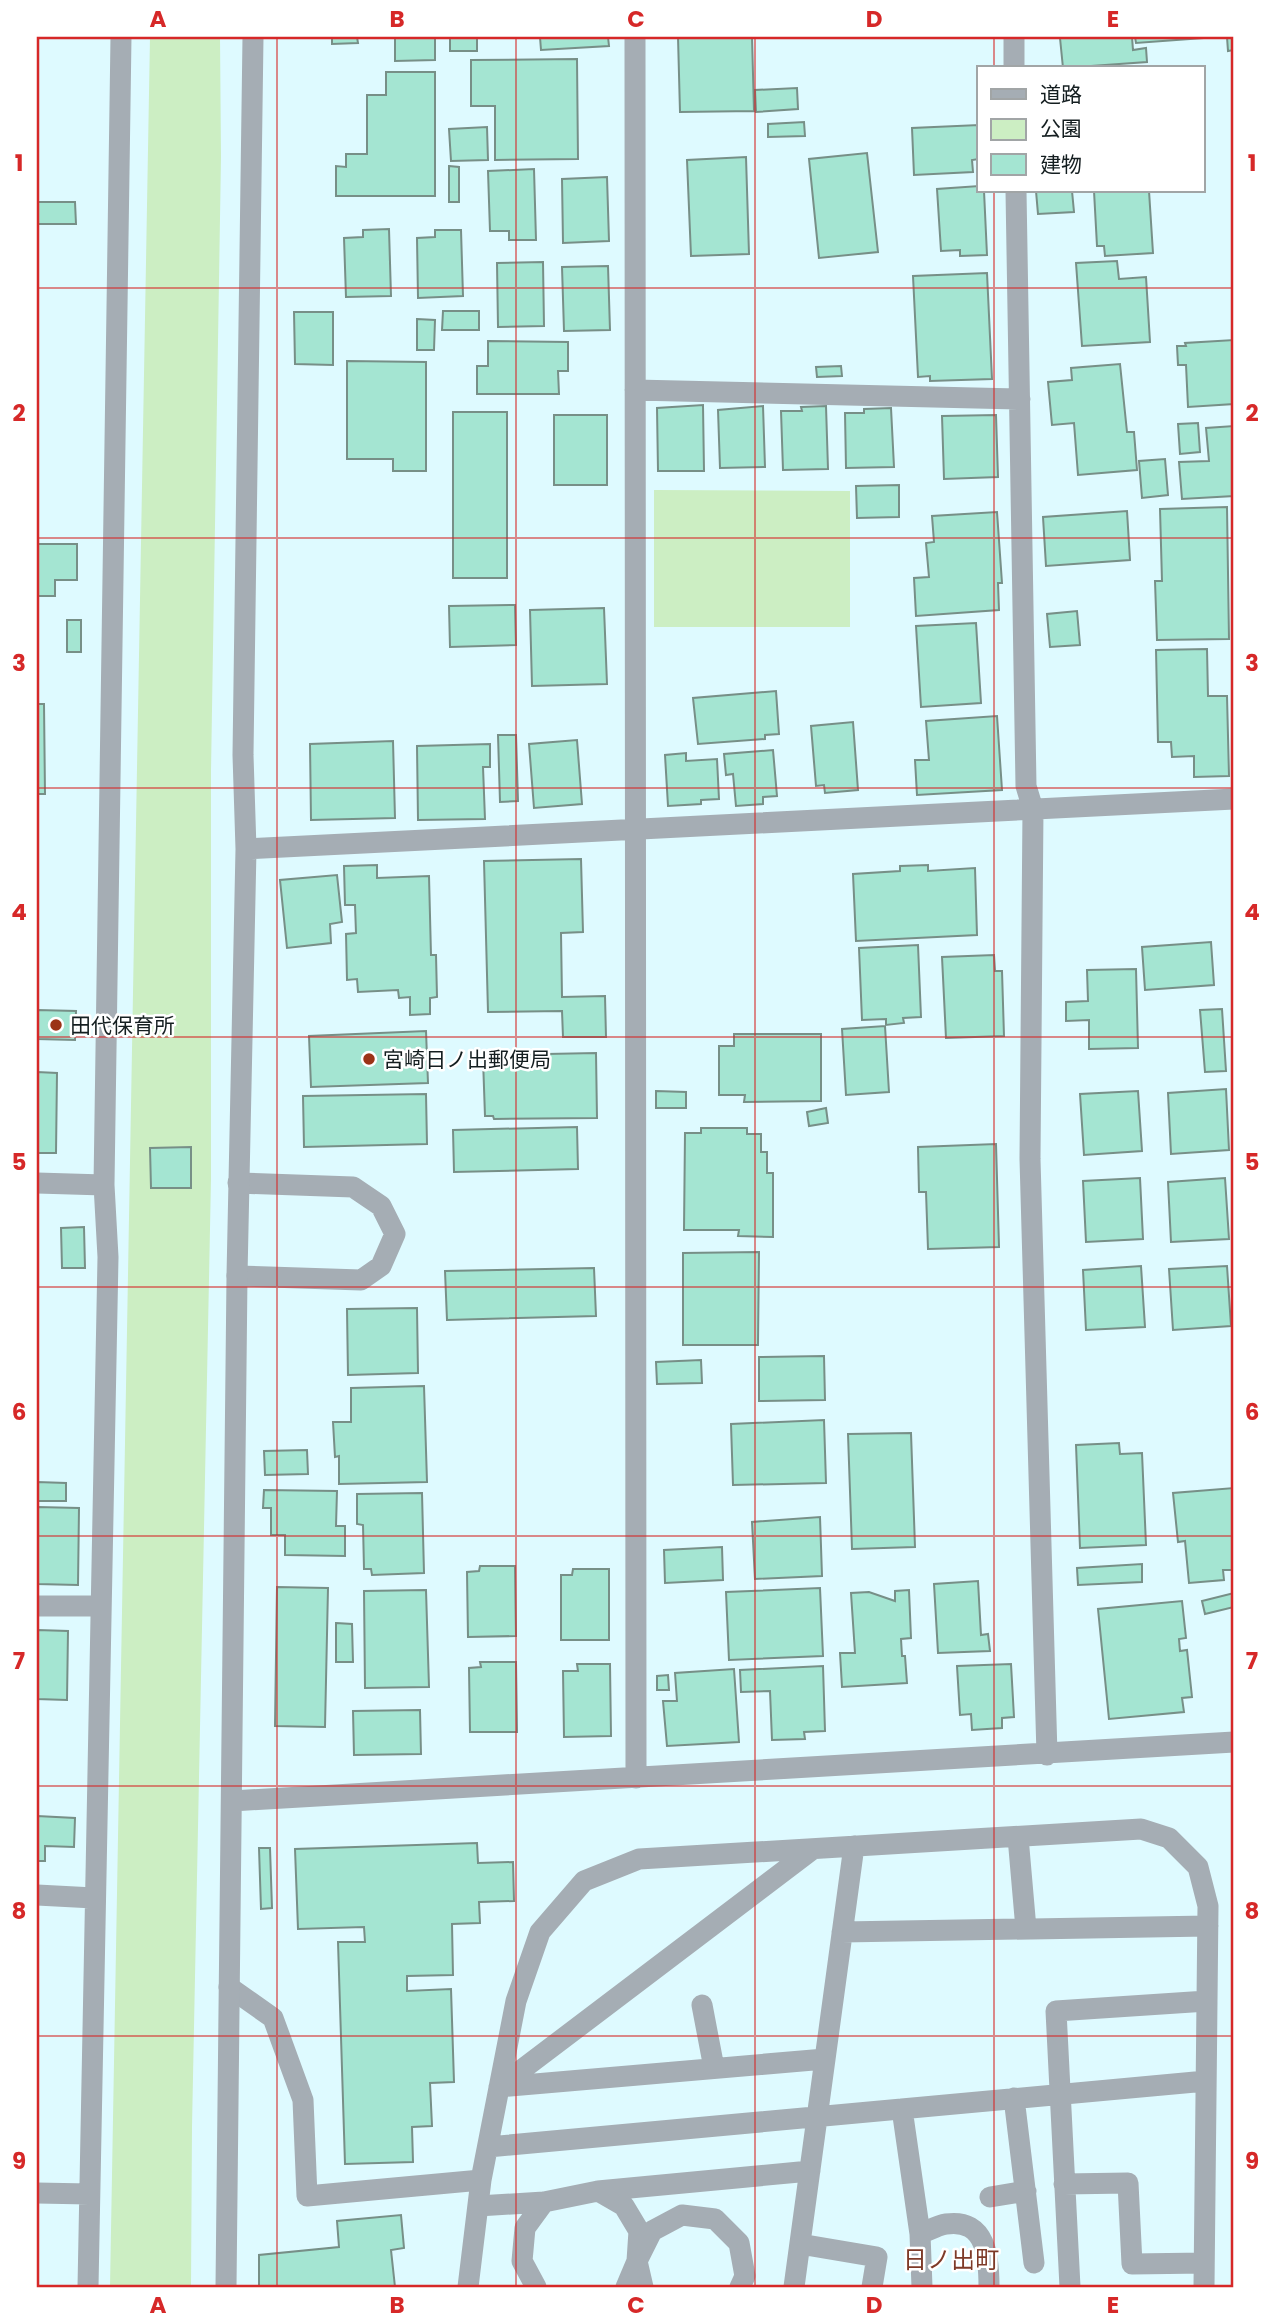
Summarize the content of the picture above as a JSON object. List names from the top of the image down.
{
  "districts": ["日ノ出町"],
  "places": ["田代保育所", "宮崎日ノ出郵便局"],
  "legend": ["道路", "公園", "建物"],
  "grid": {
    "columns": [
      "A",
      "B",
      "C",
      "D",
      "E"
    ],
    "rows": [
      "1",
      "2",
      "3",
      "4",
      "5",
      "6",
      "7",
      "8",
      "9"
    ]
  }
}
